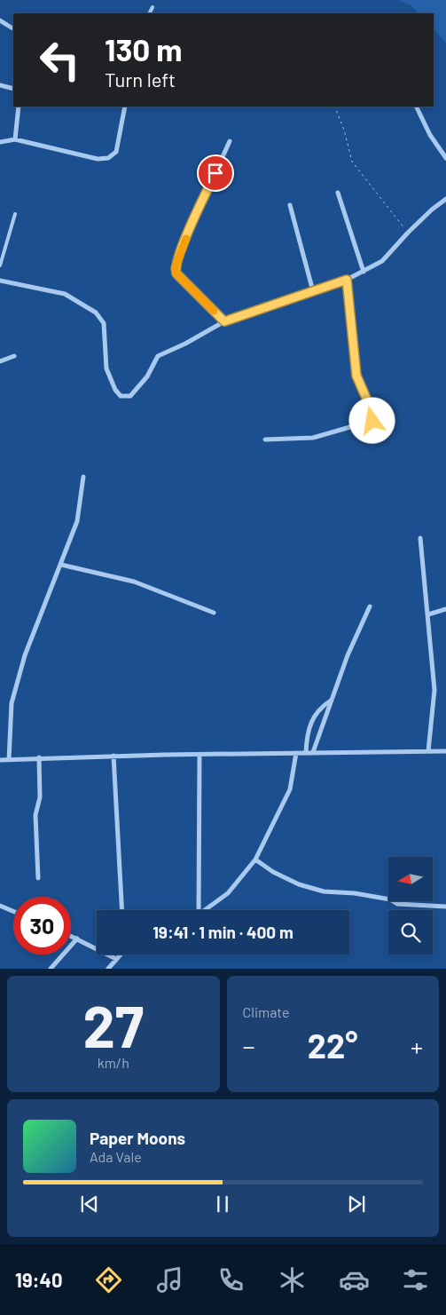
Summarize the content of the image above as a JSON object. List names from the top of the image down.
{
  "north": "left",
  "page": {
    "turn": ["130 m", "Turn left"],
    "limit": "30",
    "trip": "19:41 · 1 min · 400 m",
    "tile": [
      ["27", "km/h"],
      "Climate"
    ],
    "heat": ["−", "22°", "+"],
    "song": ["Paper Moons", "Ada Vale"],
    "tabs": "19:40"
  }
}
